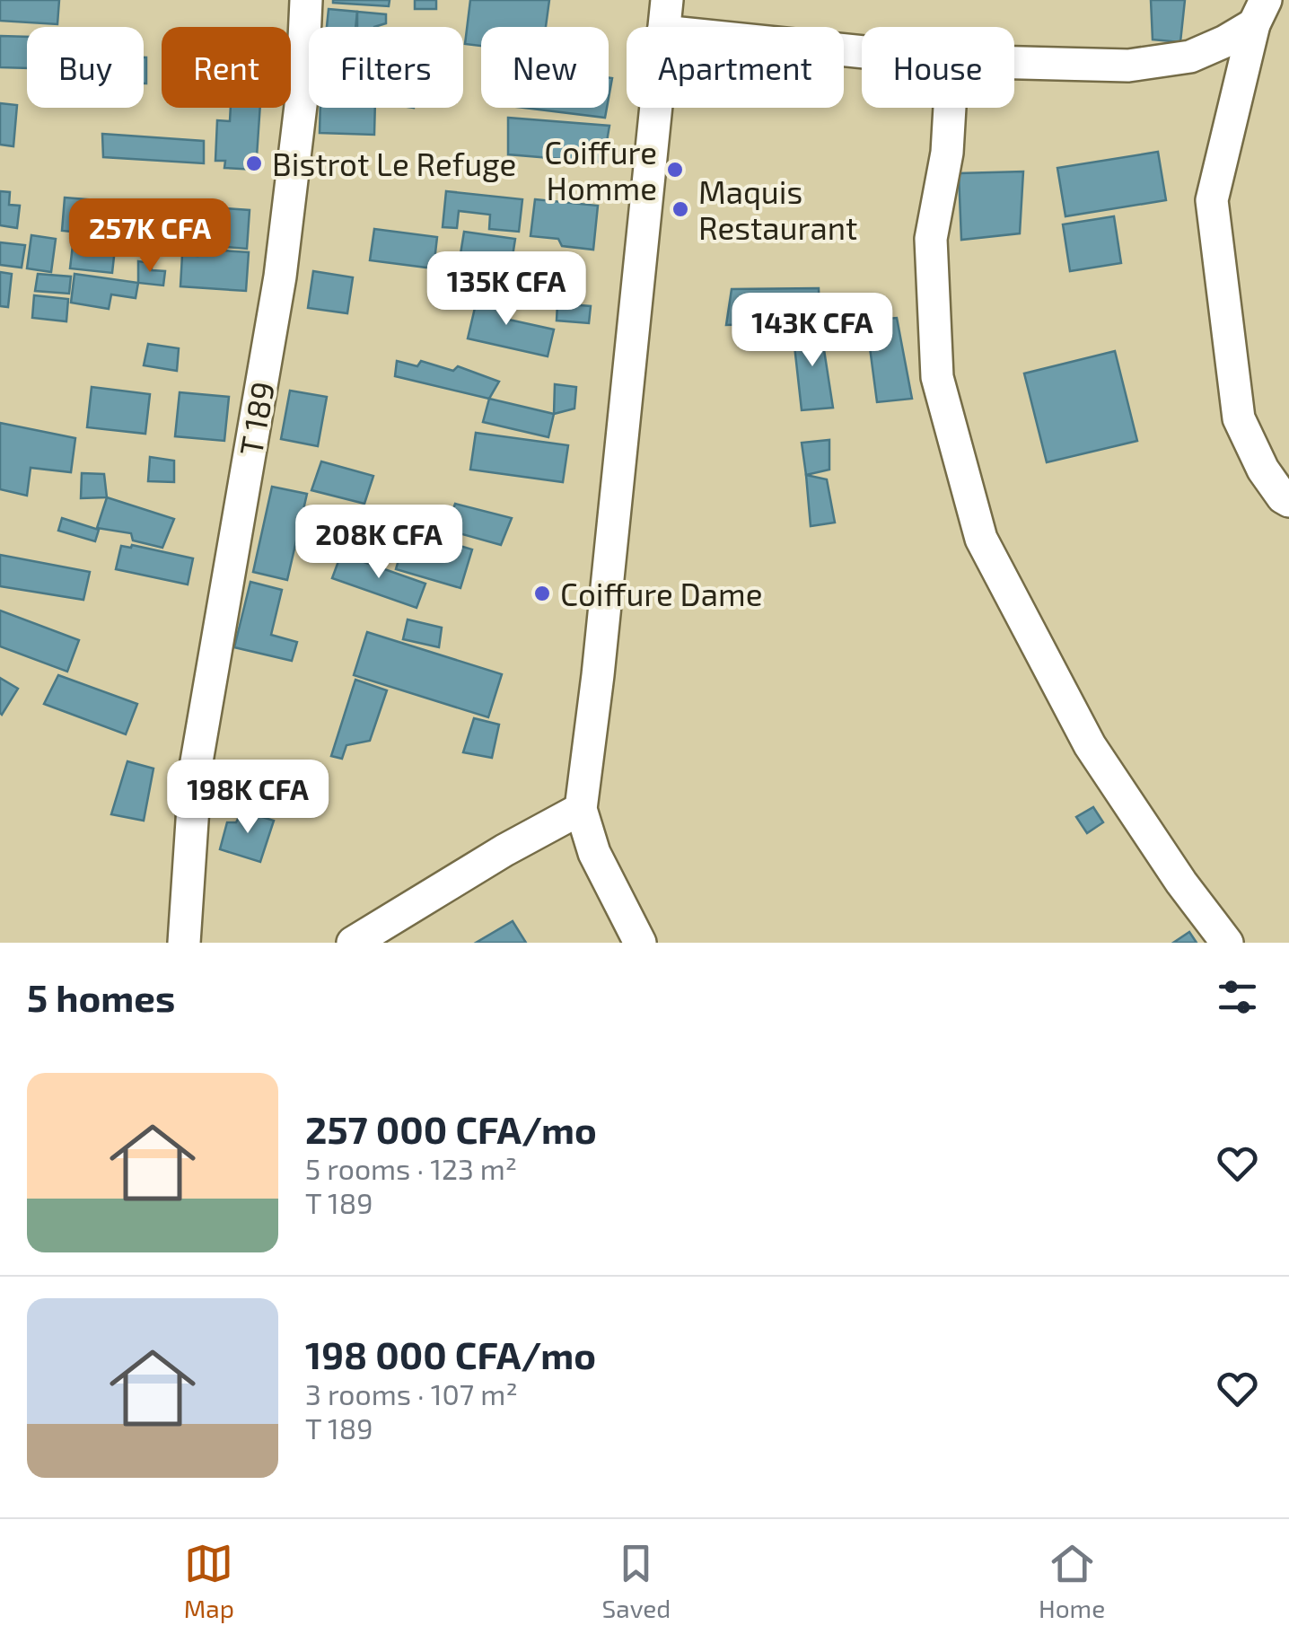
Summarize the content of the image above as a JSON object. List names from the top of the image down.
{
  "streets": {
    "street": ["T 189"]
  },
  "places": [
    "Bistrot Le Refuge",
    "Coiffure Homme",
    "Maquis Restaurant",
    "Coiffure Dame"
  ],
  "page": {
    "chip": [
      "Buy",
      "Rent",
      "Filters",
      "New",
      "Apartment",
      "House"
    ],
    "price": [
      "257K CFA",
      "135K CFA",
      "143K CFA",
      "208K CFA",
      "198K CFA"
    ],
    "heading": "5 homes",
    "list": [
      {
        "name": "257 000 CFA/mo",
        "note": "5 rooms · 123 m² · T 189"
      },
      {
        "name": "198 000 CFA/mo",
        "note": "3 rooms · 107 m² · T 189"
      }
    ],
    "tabs": ["Map", "Saved", "Home"]
  }
}
